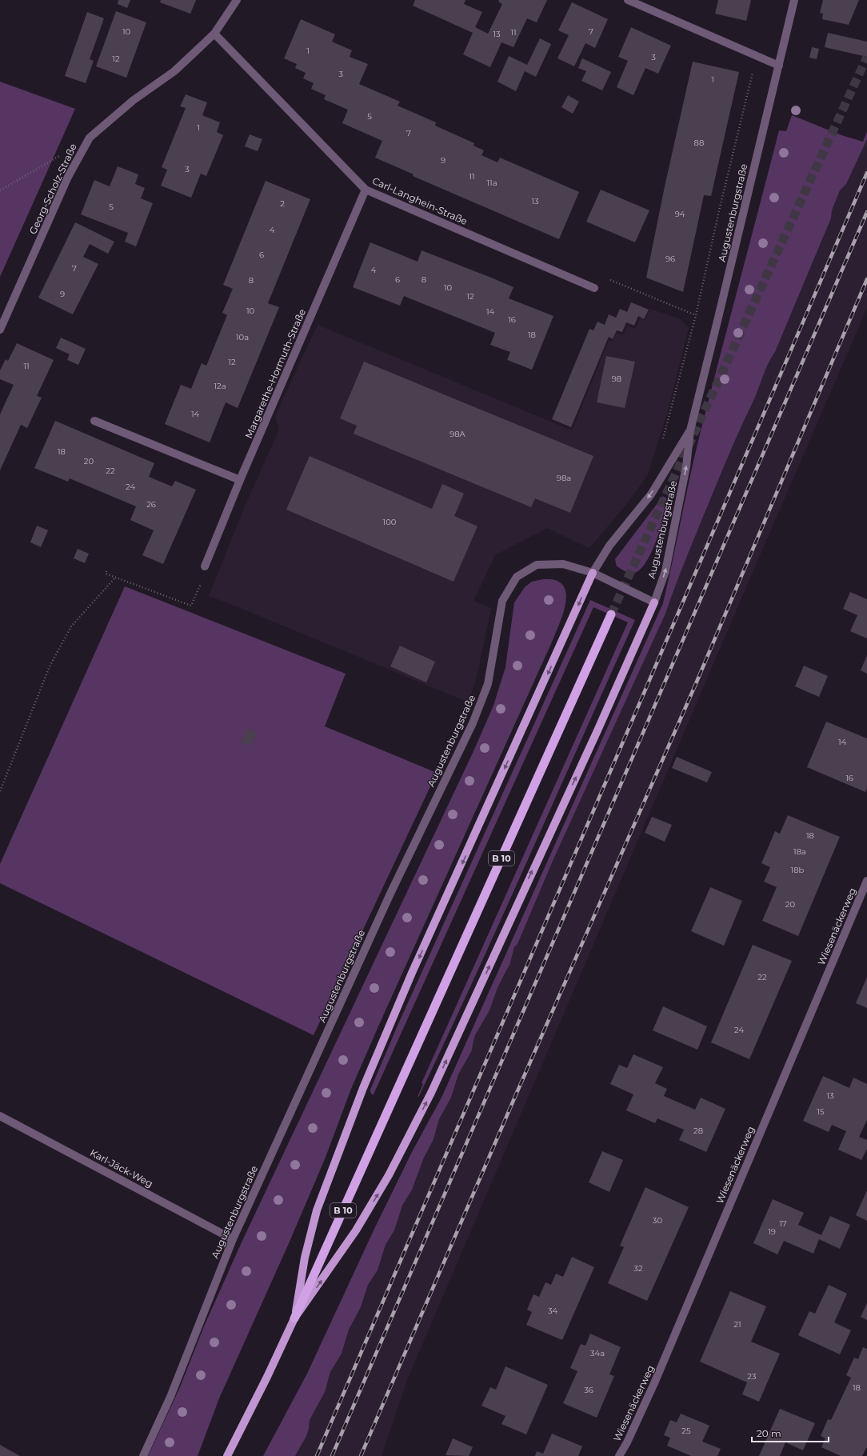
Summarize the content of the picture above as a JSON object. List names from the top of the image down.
{
  "streets": {
    "highway": ["B 10"],
    "street": [
      "Georg-Scholz-Straße",
      "Carl-Langhein-Straße",
      "Augustenburgstraße",
      "Margarethe-Hormuth-Straße",
      "Wiesenäckerweg",
      "Karl-Jäck-Weg"
    ]
  },
  "crossings": [
    ["Georg-Scholz-Straße", "Carl-Langhein-Straße"],
    ["Carl-Langhein-Straße", "Margarethe-Hormuth-Straße"],
    ["Augustenburgstraße", "Karl-Jäck-Weg"]
  ],
  "house_numbers": [
    "10",
    "7",
    "11",
    "13",
    "1",
    "3",
    "12",
    "3",
    "1",
    "5",
    "1",
    "7",
    "88",
    "9",
    "3",
    "11",
    "11a",
    "13",
    "2",
    "5",
    "94",
    "4",
    "6",
    "96",
    "7",
    "4",
    "6",
    "8",
    "8",
    "10",
    "9",
    "12",
    "10",
    "14",
    "16",
    "18",
    "10a",
    "12",
    "11",
    "98",
    "12a",
    "14",
    "98A",
    "18",
    "20",
    "22",
    "98a",
    "24",
    "26",
    "100",
    "14",
    "16",
    "18",
    "18a",
    "18b",
    "20",
    "22",
    "24",
    "13",
    "15",
    "28",
    "30",
    "17",
    "19",
    "32",
    "34",
    "21",
    "34a",
    "23",
    "18",
    "36",
    "25"
  ],
  "scale_bar": "20 m"
}
